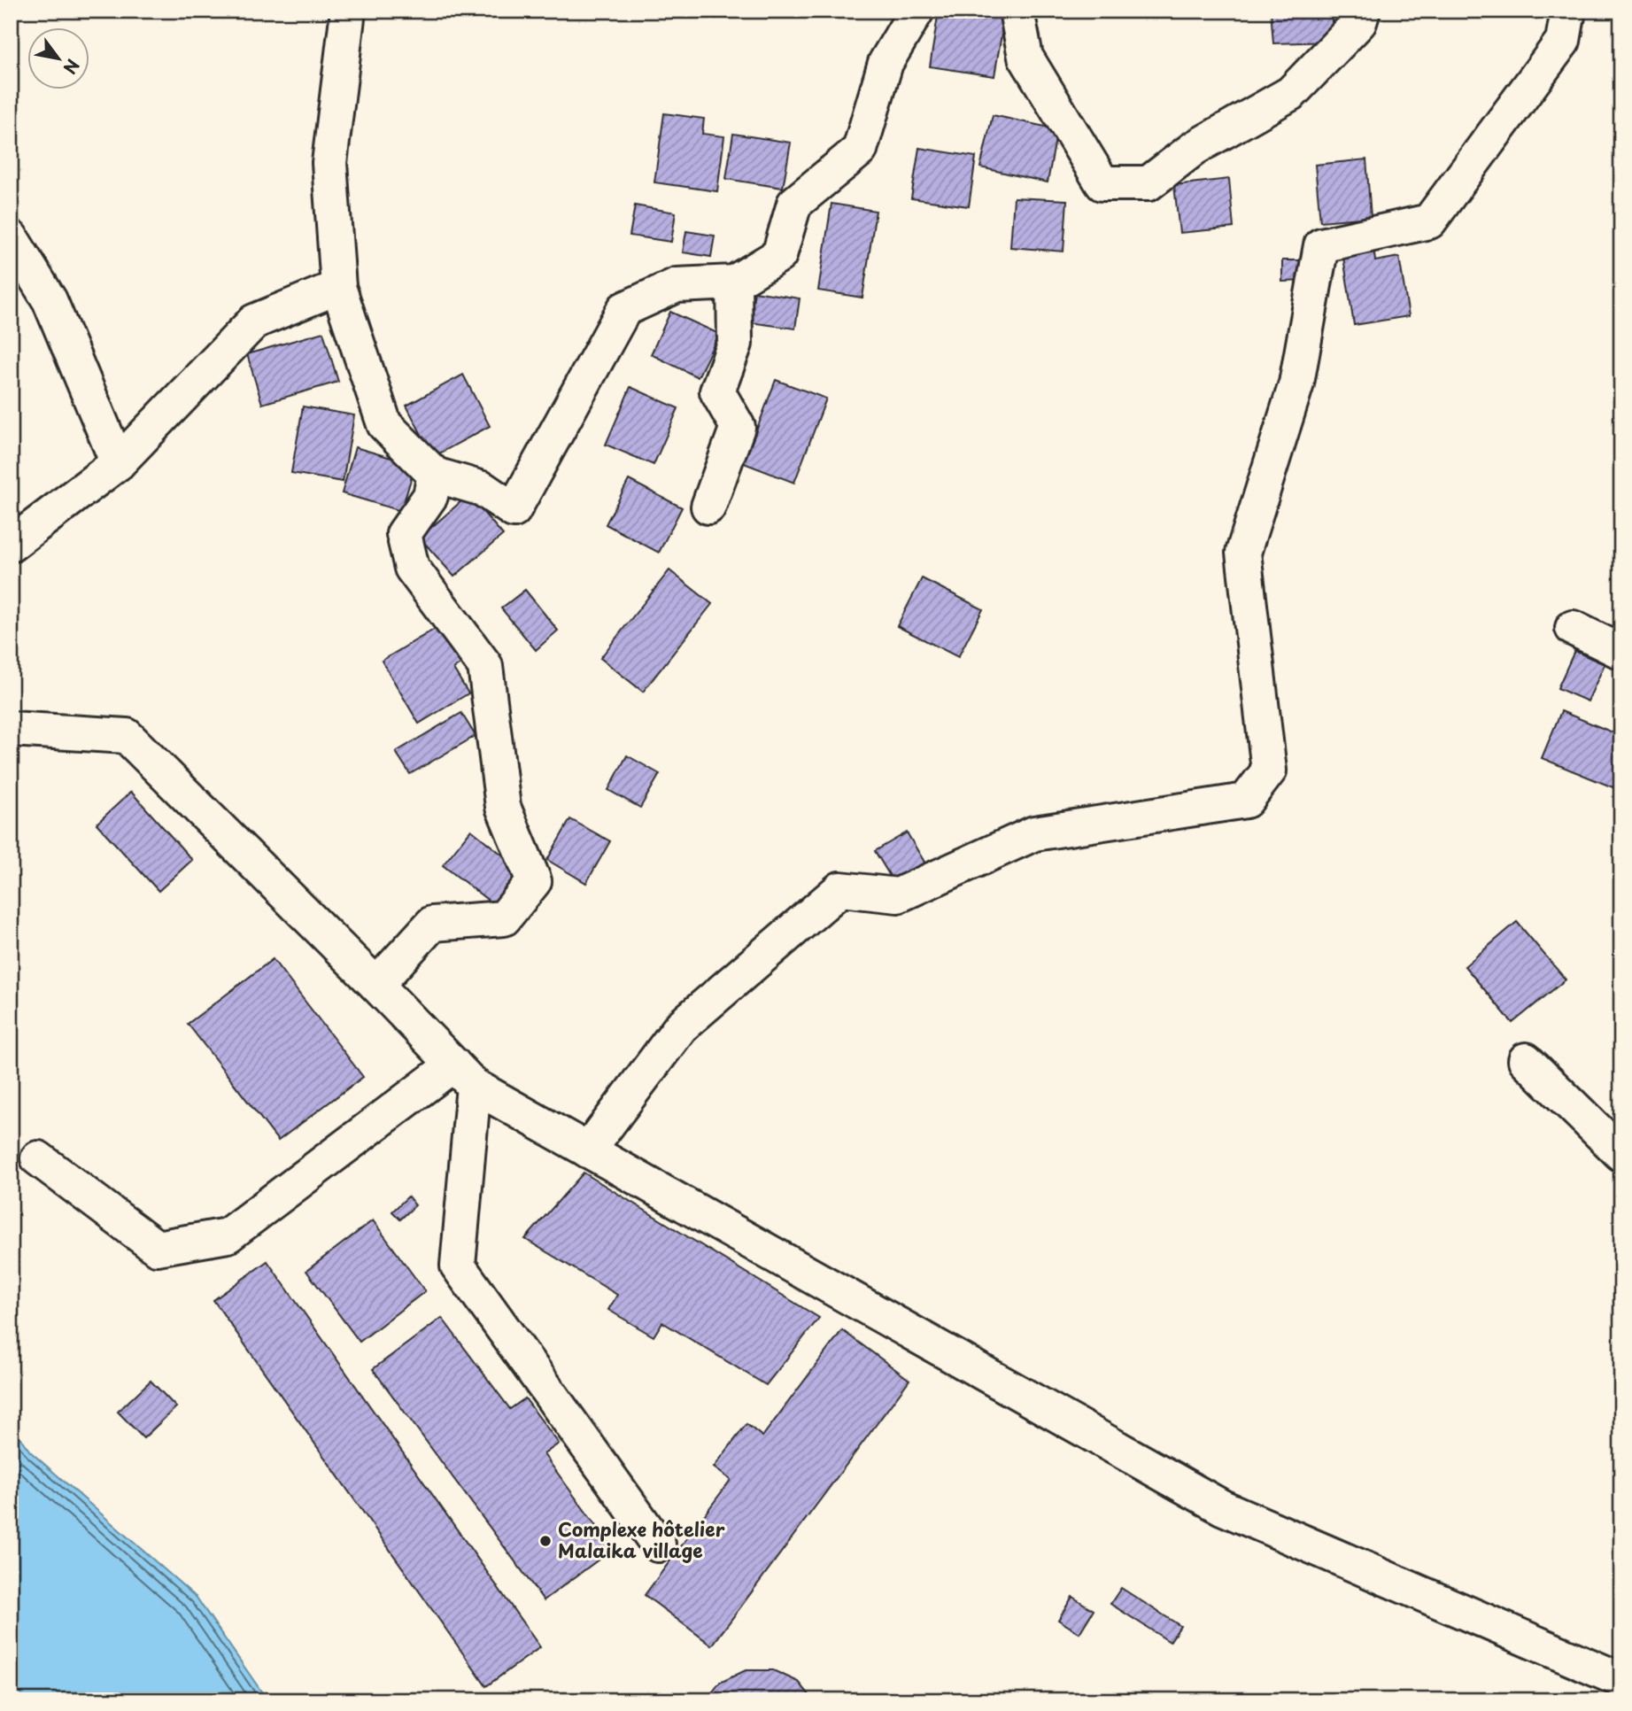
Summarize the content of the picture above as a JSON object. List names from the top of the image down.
{
  "places": ["Complexe hôtelier Malaika village"],
  "north": "bottom right"
}
